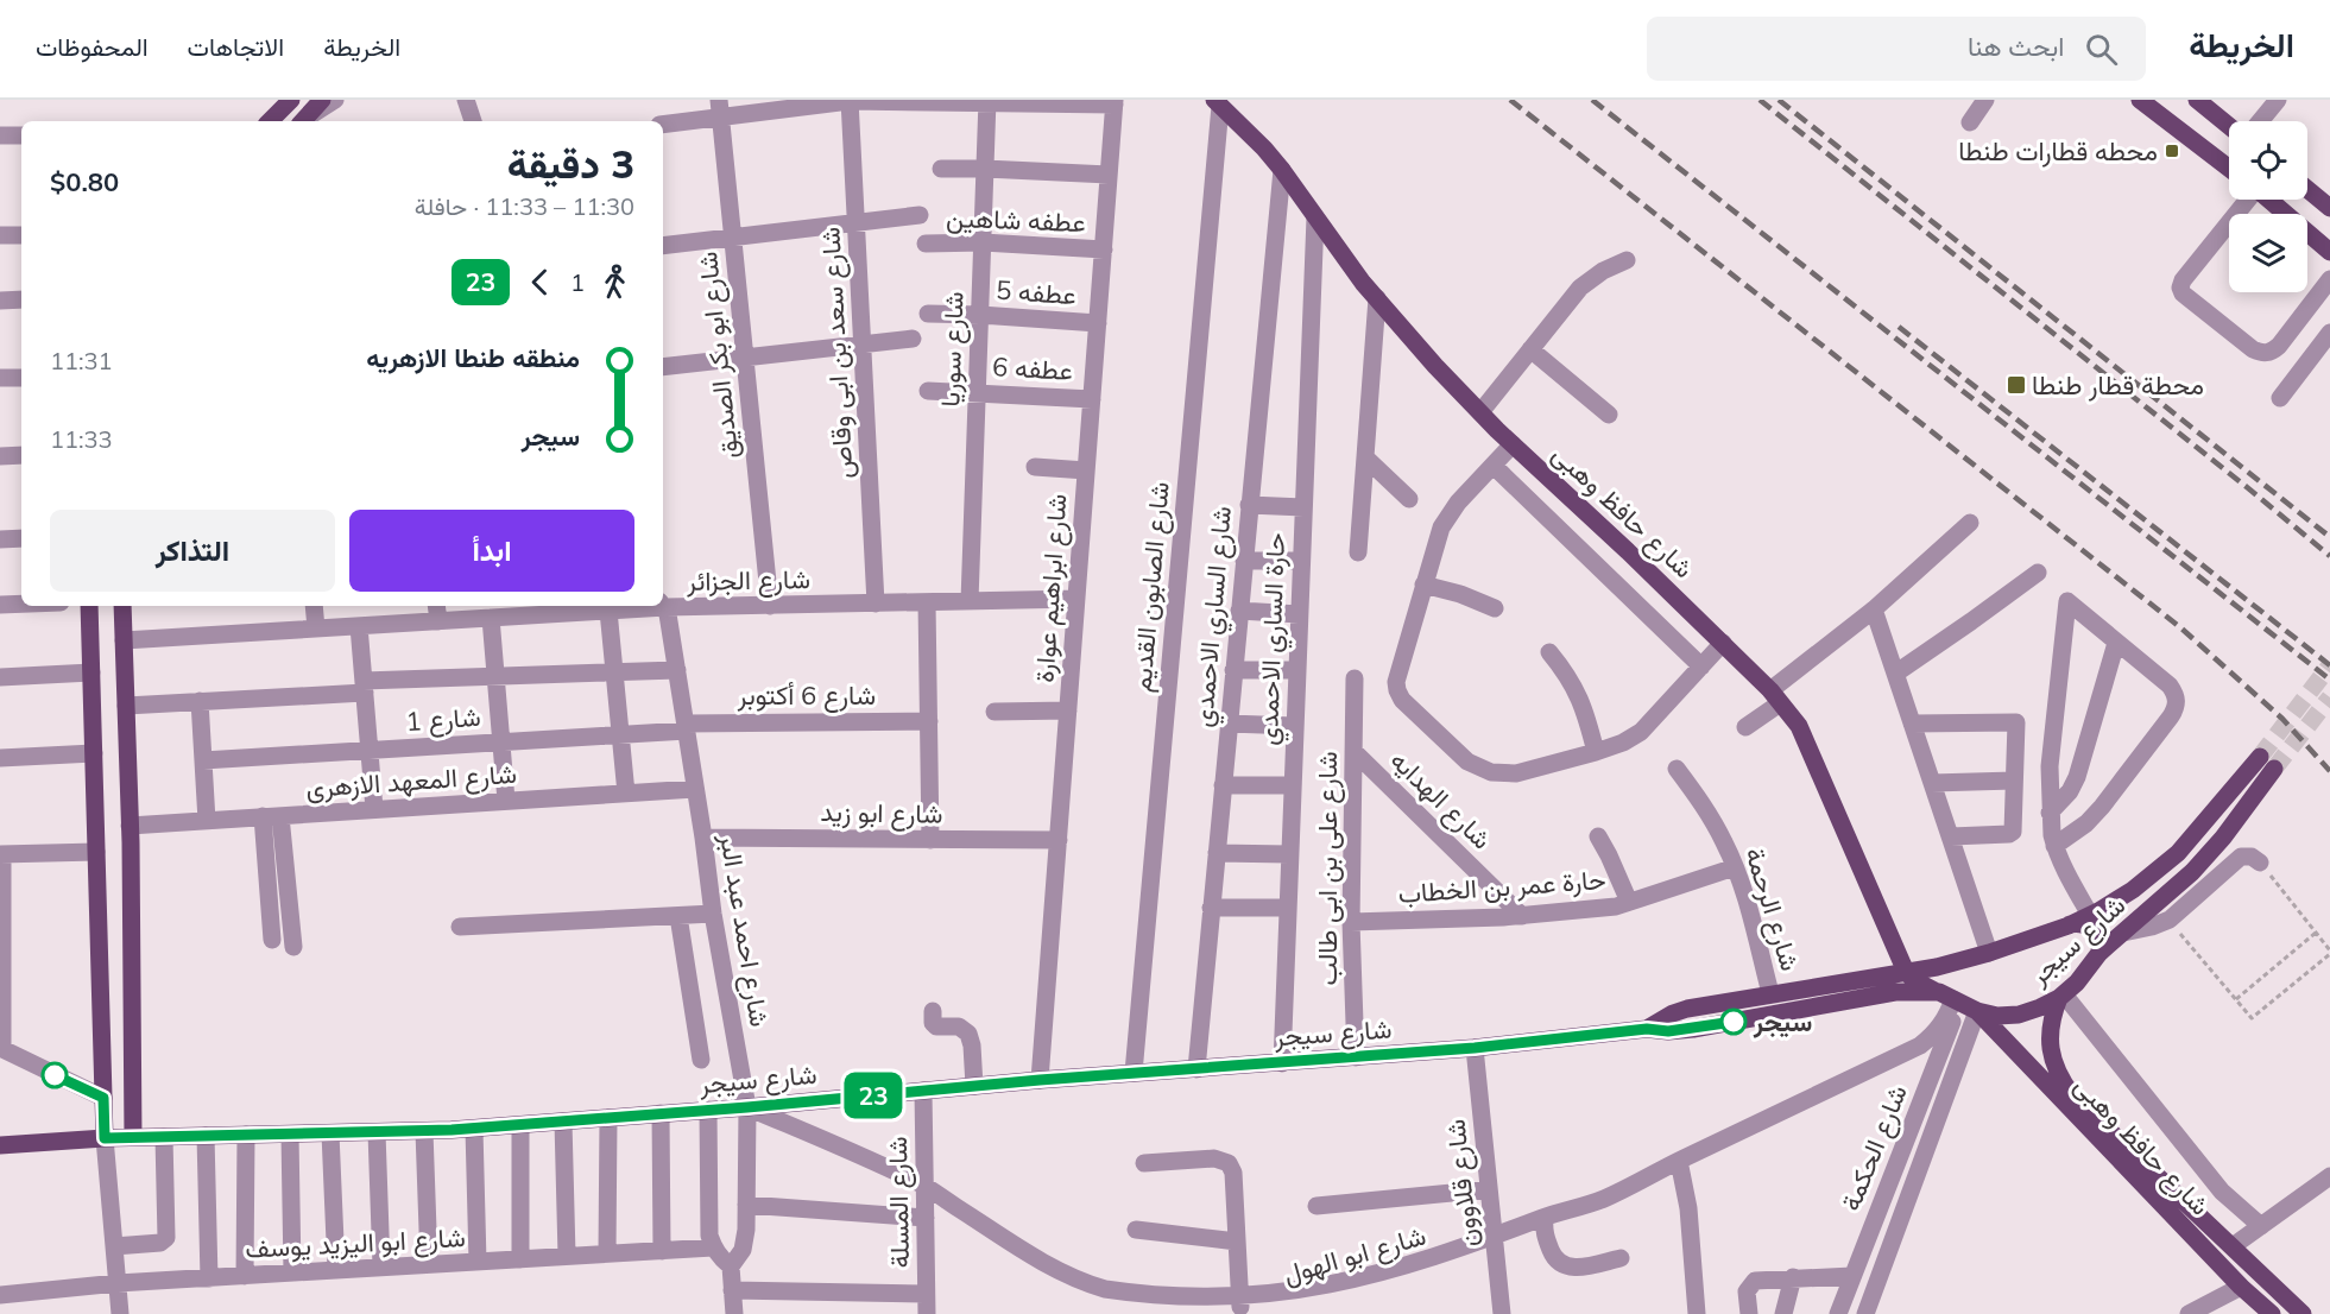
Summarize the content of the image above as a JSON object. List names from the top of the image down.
{
  "streets": {
    "main road": ["شارع حافظ وهبى", "شارع سيجر"],
    "street": [
      "عطفه شاهين",
      "عطفه 5",
      "شارع سوريا",
      "شارع سعد بن ابى وقاص",
      "شارع ابو بكر الصديق",
      "عطفه 6",
      "شارع الجزائر",
      "شارع الصابون القديم",
      "شارع ابراهيم عوارة",
      "شارع الساري الاحمدي",
      "حارة الساري الاحمدي",
      "شارع 6 أكتوبر",
      "شارع 1",
      "شارع المعهد الازهرى",
      "شارع الهدايه",
      "شارع ابو زيد",
      "شارع على بن ابى طالب",
      "حارة عمر بن الخطاب",
      "شارع الرحمة",
      "شارع احمد عبد البر",
      "شارع الحكمة",
      "شارع قلاوون",
      "شارع المسلة",
      "شارع ابو اليزيد يوسف",
      "شارع ابو الهول"
    ]
  },
  "crossings": [
    ["عطفه شاهين", "شارع سوريا"],
    ["عطفه شاهين", "شارع ابراهيم عوارة"],
    ["عطفه 5", "شارع سوريا"],
    ["عطفه 5", "شارع ابراهيم عوارة"],
    ["شارع سوريا", "عطفه 6"],
    ["شارع سوريا", "شارع الجزائر"],
    ["شارع سعد بن ابى وقاص", "شارع الجزائر"],
    ["شارع ابو بكر الصديق", "شارع الجزائر"],
    ["عطفه 6", "شارع ابراهيم عوارة"],
    ["شارع حافظ وهبى", "شارع الصابون القديم"],
    ["شارع حافظ وهبى", "شارع الساري الاحمدي"],
    ["شارع حافظ وهبى", "حارة الساري الاحمدي"],
    ["شارع حافظ وهبى", "شارع سيجر"],
    ["شارع حافظ وهبى", "شارع الحكمة"],
    ["شارع الجزائر", "شارع ابراهيم عوارة"],
    ["شارع الصابون القديم", "شارع سيجر"],
    ["شارع ابراهيم عوارة", "شارع ابو زيد"],
    ["شارع ابراهيم عوارة", "شارع سيجر"],
    ["شارع الساري الاحمدي", "شارع سيجر"],
    ["حارة الساري الاحمدي", "شارع سيجر"],
    ["شارع 6 أكتوبر", "شارع 1"],
    ["شارع 6 أكتوبر", "شارع احمد عبد البر"],
    ["شارع 1", "شارع احمد عبد البر"],
    ["شارع المعهد الازهرى", "شارع احمد عبد البر"],
    ["شارع الهدايه", "شارع على بن ابى طالب"],
    ["شارع الهدايه", "حارة عمر بن الخطاب"],
    ["شارع ابو زيد", "شارع احمد عبد البر"],
    ["شارع على بن ابى طالب", "حارة عمر بن الخطاب"],
    ["شارع على بن ابى طالب", "شارع سيجر"],
    ["حارة عمر بن الخطاب", "شارع الرحمة"],
    ["شارع الرحمة", "شارع سيجر"],
    ["شارع احمد عبد البر", "شارع سيجر"],
    ["شارع احمد عبد البر", "شارع ابو الهول"],
    ["شارع سيجر", "شارع الحكمة"],
    ["شارع سيجر", "شارع قلاوون"],
    ["شارع سيجر", "شارع المسلة"],
    ["شارع سيجر", "شارع ابو الهول"],
    ["شارع الحكمة", "شارع ابو الهول"],
    ["شارع قلاوون", "شارع ابو الهول"],
    ["شارع المسلة", "شارع ابو الهول"]
  ],
  "places": {
    "transit": ["محطه قطارات طنطا", "محطة قطار طنطا"],
    "other": ["سيجر"]
  },
  "lines": ["bus line 23"],
  "page": {
    "header": "الخريطة",
    "search": "ابحث هنا",
    "nav": ["الخريطة", "الاتجاهات", "المحفوظات"],
    "on_map": "23",
    "heading": ["3 دقيقة", "11:30 – 11:33 · حافلة", "$0.80"],
    "legs": ["1", "23"],
    "list": [
      {
        "name": "منطقه طنطا الازهريه",
        "value": "11:31"
      },
      {
        "name": "سيجر",
        "value": "11:33"
      }
    ],
    "buttons": ["ابدأ", "التذاكر"]
  }
}
